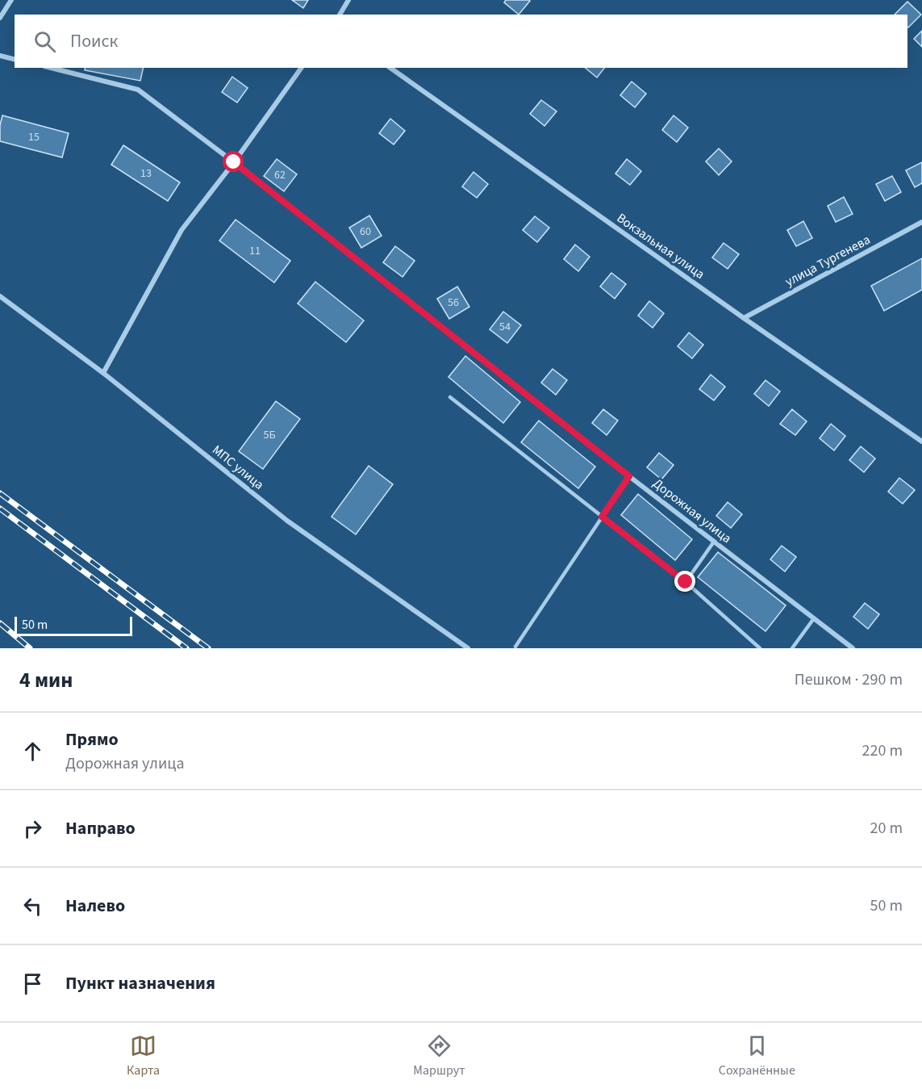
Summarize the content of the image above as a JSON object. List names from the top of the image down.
{
  "streets": {
    "street": [
      "Вокзальная улица",
      "улица Тургенева",
      "МПС улица",
      "Дорожная улица"
    ]
  },
  "crossings": [
    ["Вокзальная улица", "улица Тургенева"]
  ],
  "house_numbers": [
    "15",
    "13",
    "62",
    "60",
    "11",
    "56",
    "54",
    "5Б"
  ],
  "scale_bar": "50 m",
  "page": {
    "search": "Поиск",
    "scale": "50 m",
    "heading": ["4 мин", "Пешком · 290 m"],
    "list": [
      ["Прямо", "Дорожная улица", "220 m"],
      ["Направо", "20 m"],
      ["Налево", "50 m"],
      "Пункт назначения"
    ],
    "nav": ["Карта", "Маршрут", "Сохранённые"]
  }
}
